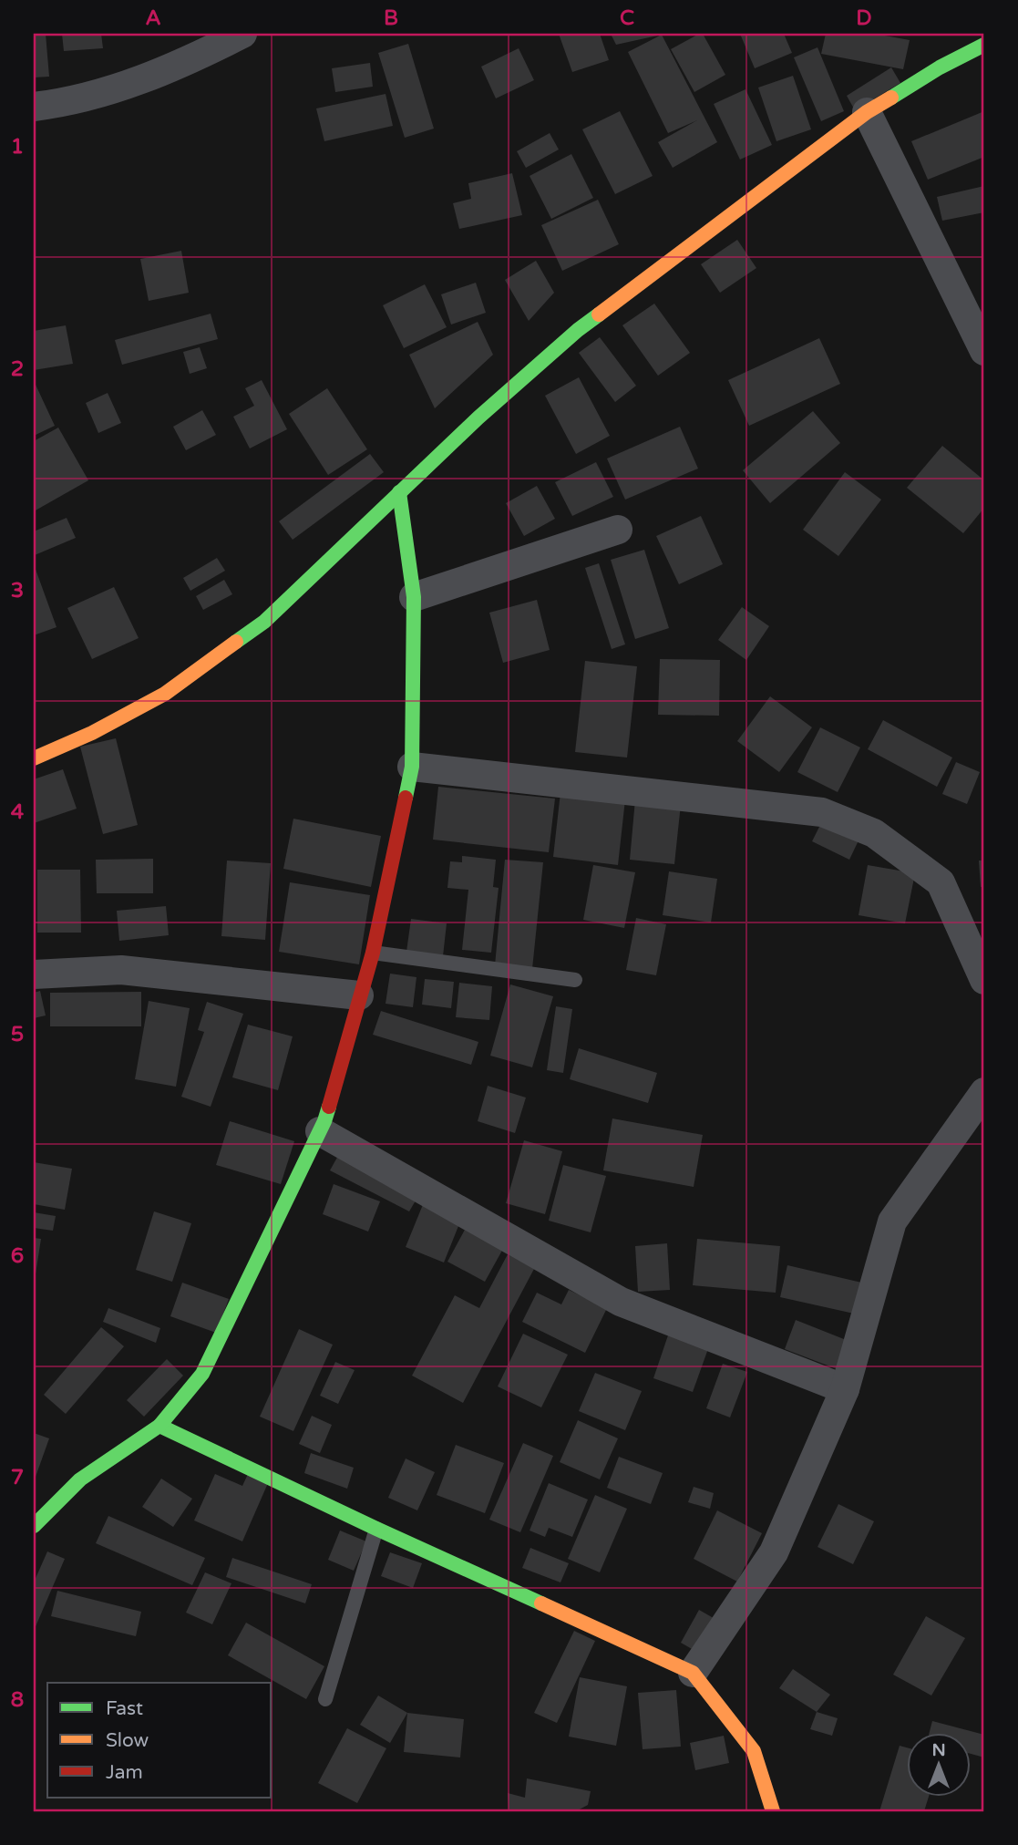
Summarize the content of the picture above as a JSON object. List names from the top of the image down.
{
  "legend": ["Fast", "Slow", "Jam"],
  "north": "top",
  "grid": {
    "columns": [
      "A",
      "B",
      "C",
      "D"
    ],
    "rows": [
      "1",
      "2",
      "3",
      "4",
      "5",
      "6",
      "7",
      "8"
    ]
  }
}
